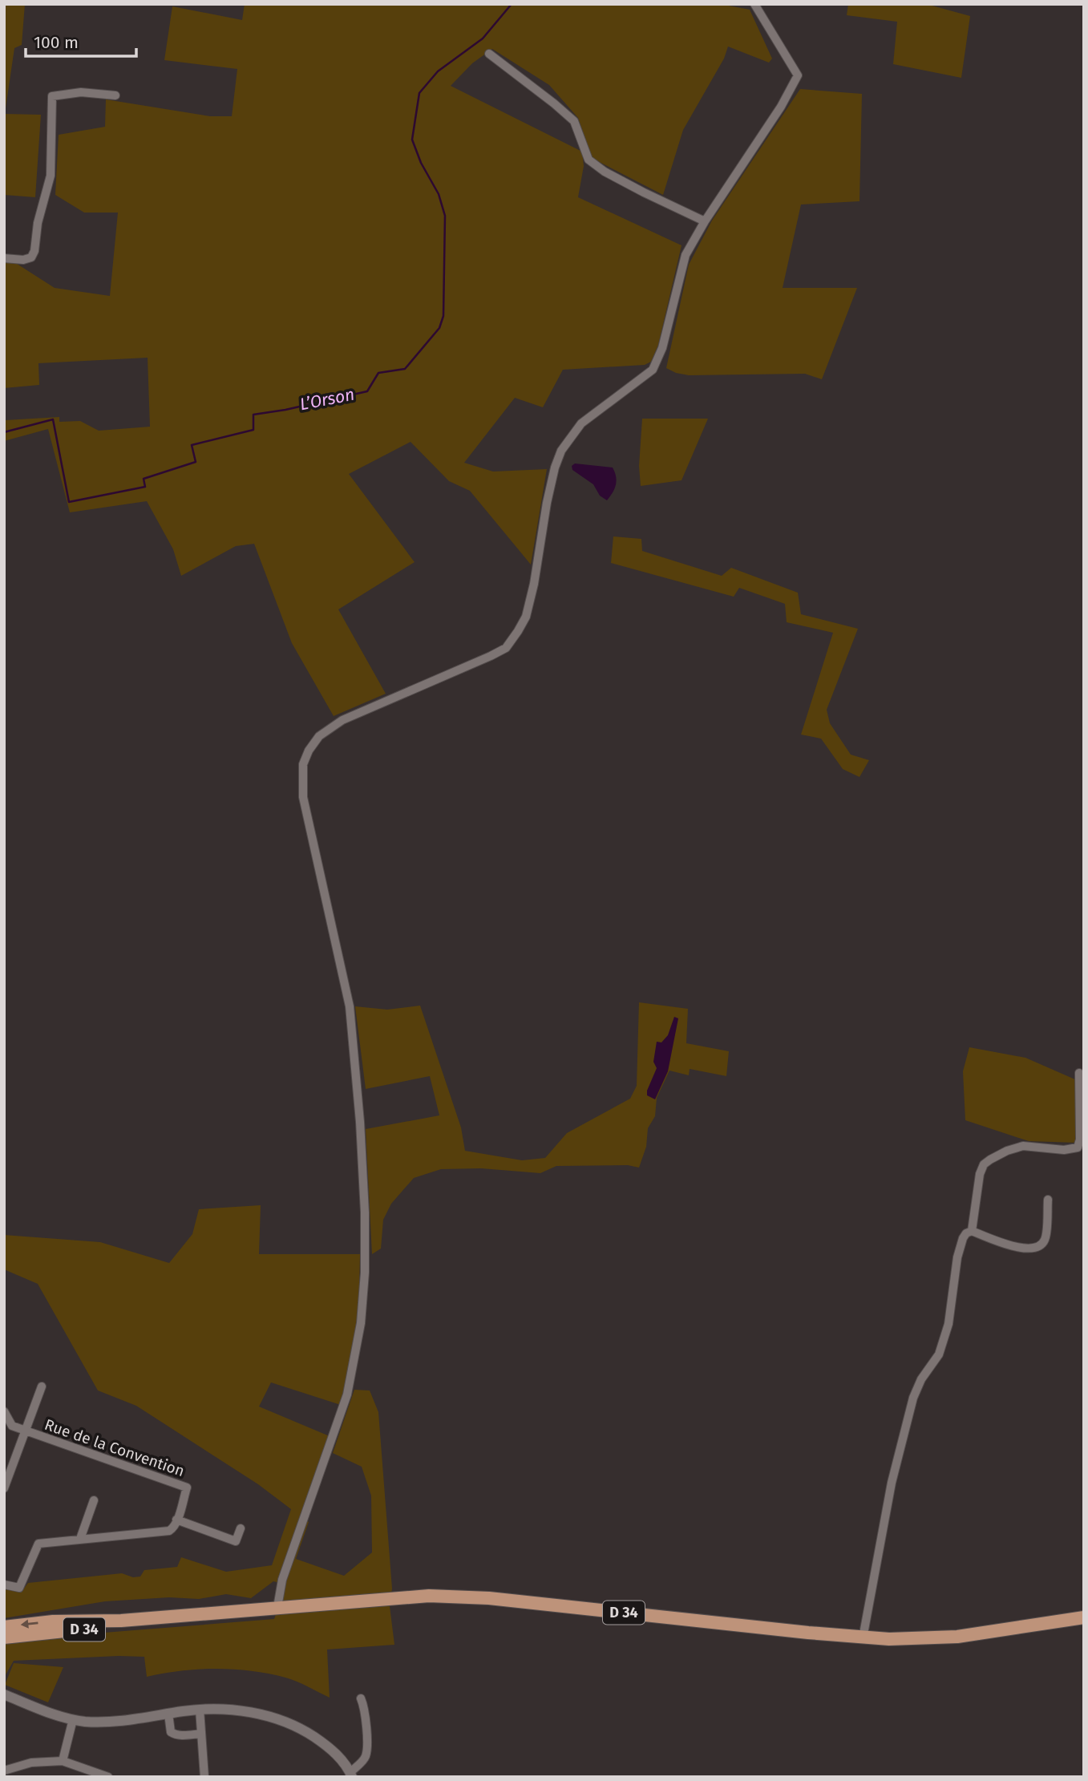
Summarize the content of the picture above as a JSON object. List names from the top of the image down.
{
  "streets": {
    "main road": ["D 34"],
    "street": ["Rue de la Convention"]
  },
  "water": ["L’Orson"],
  "scale_bar": "100 m"
}
